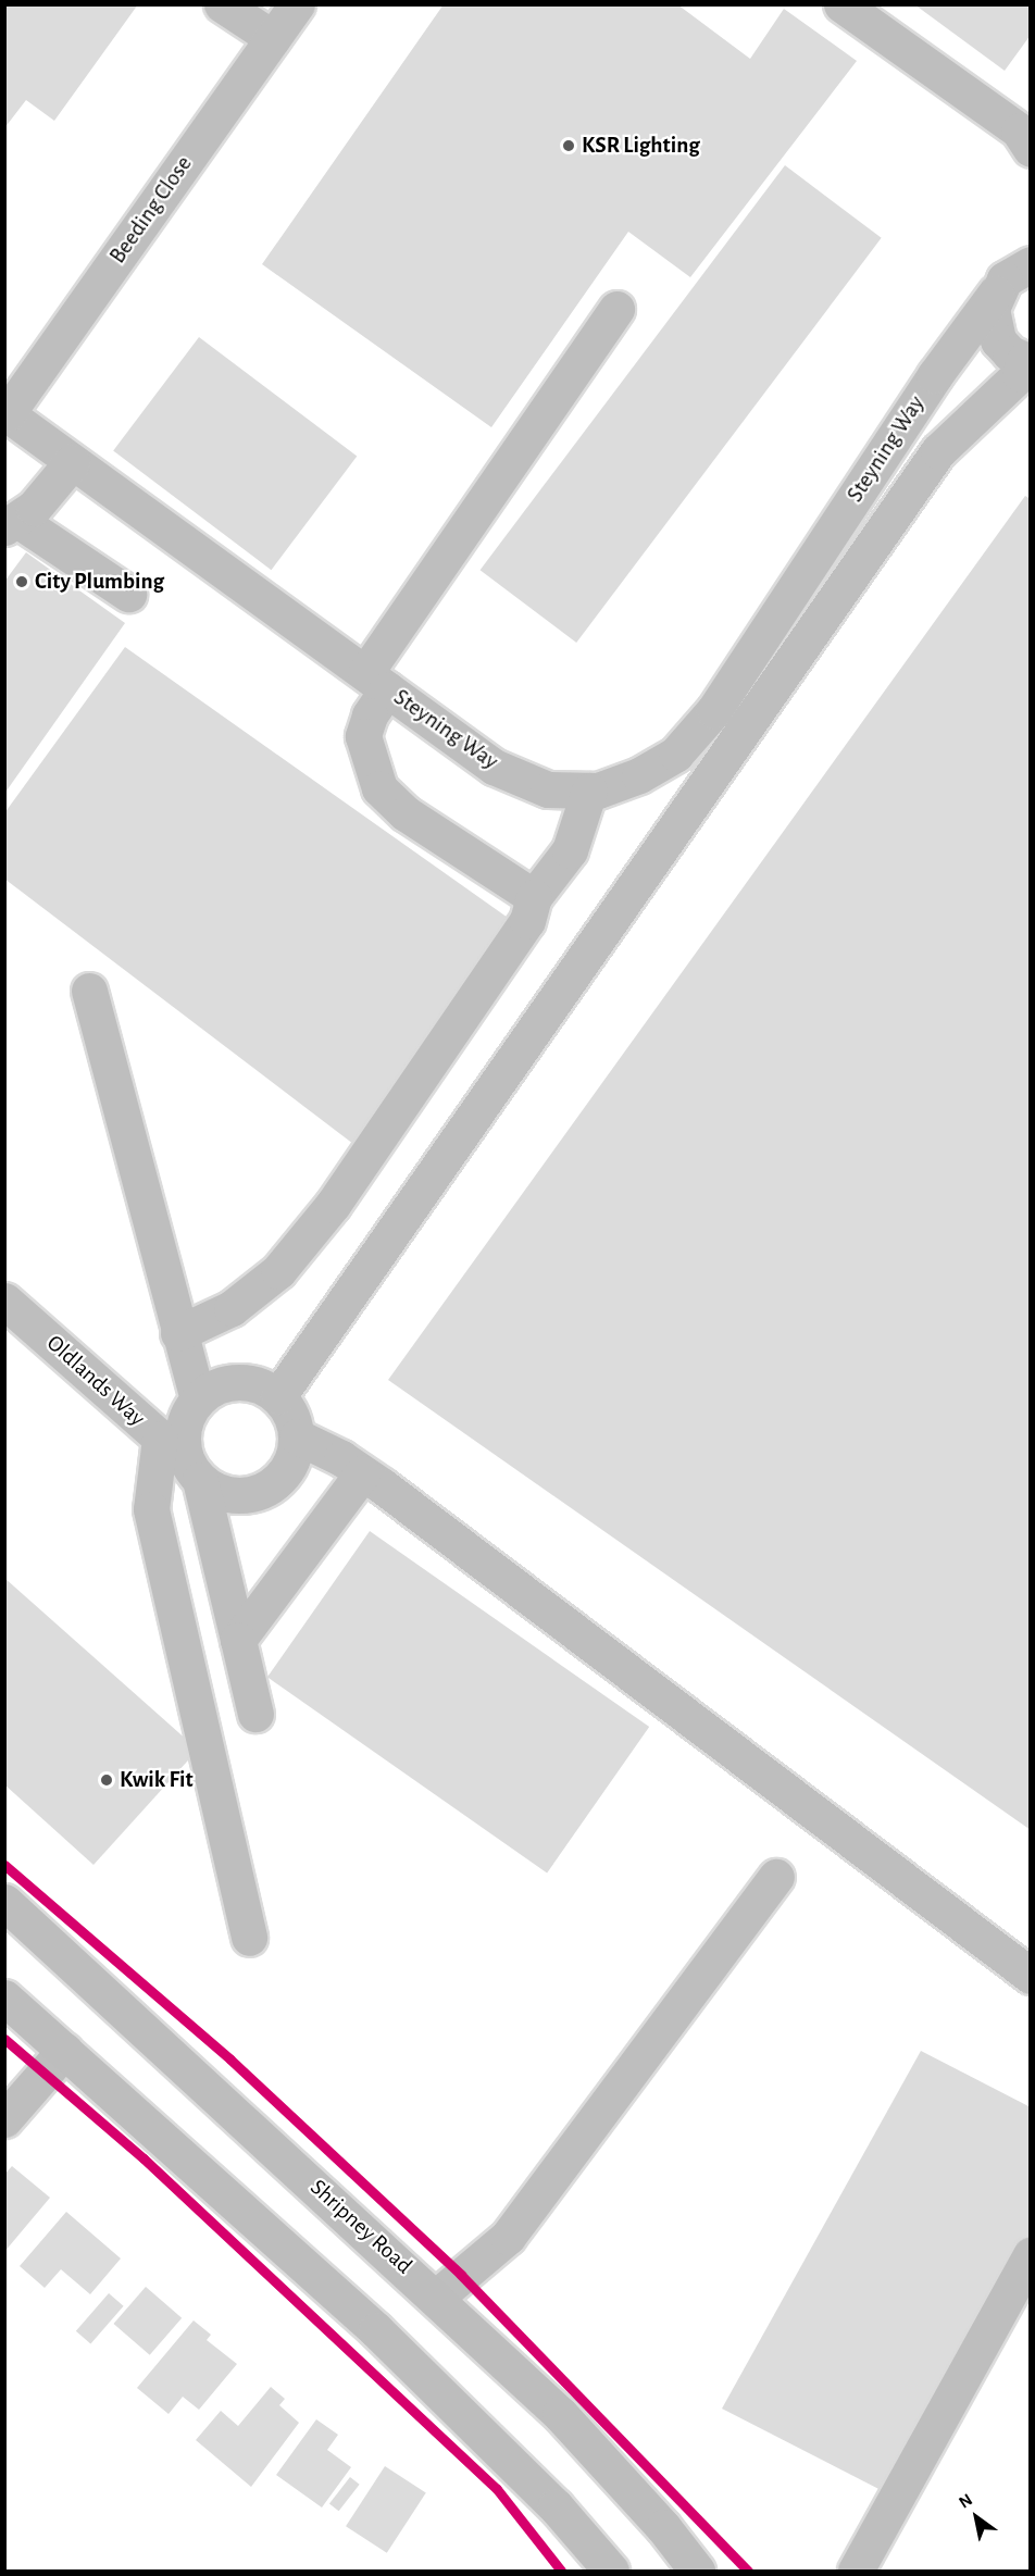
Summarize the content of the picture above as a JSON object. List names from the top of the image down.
{
  "streets": {
    "main road": ["Shripney Road"],
    "lane": ["Beeding Close", "Steyning Way", "Oldlands Way"]
  },
  "crossings": [
    ["Beeding Close", "Steyning Way"]
  ],
  "places": ["KSR Lighting", "City Plumbing", "Kwik Fit"],
  "north": "top left"
}
